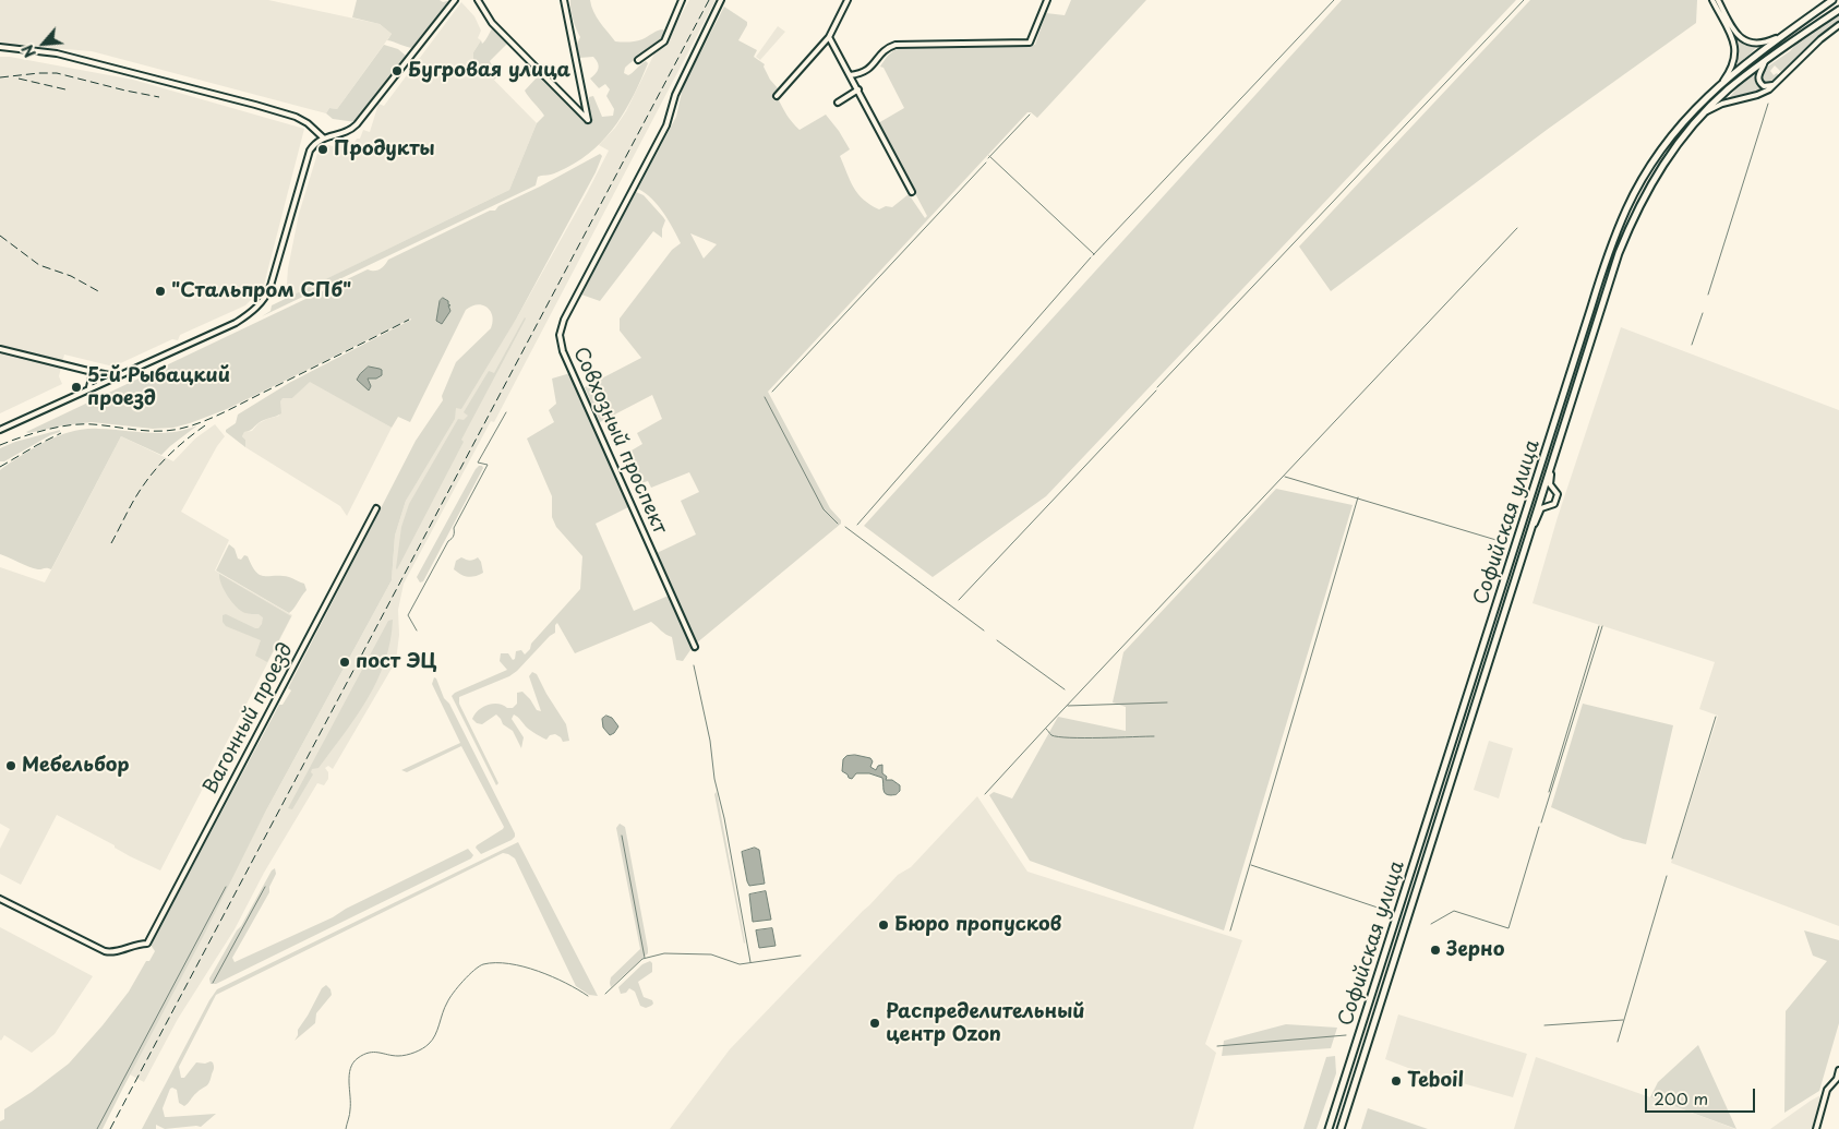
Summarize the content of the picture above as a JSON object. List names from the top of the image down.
{
  "streets": {
    "main road": ["Софийская улица"],
    "street": ["Совхозный проспект", "Вагонный проезд"]
  },
  "places": [
    "Бугровая улица",
    "Продукты",
    "\"Стальпром СПб\"",
    "5-й Рыбацкий проезд",
    "пост ЭЦ",
    "Мебельбор",
    "Бюро пропусков",
    "Зерно",
    "Распределительный центр Ozon",
    "Teboil"
  ],
  "scale_bar": "200 m",
  "north": "bottom left"
}
